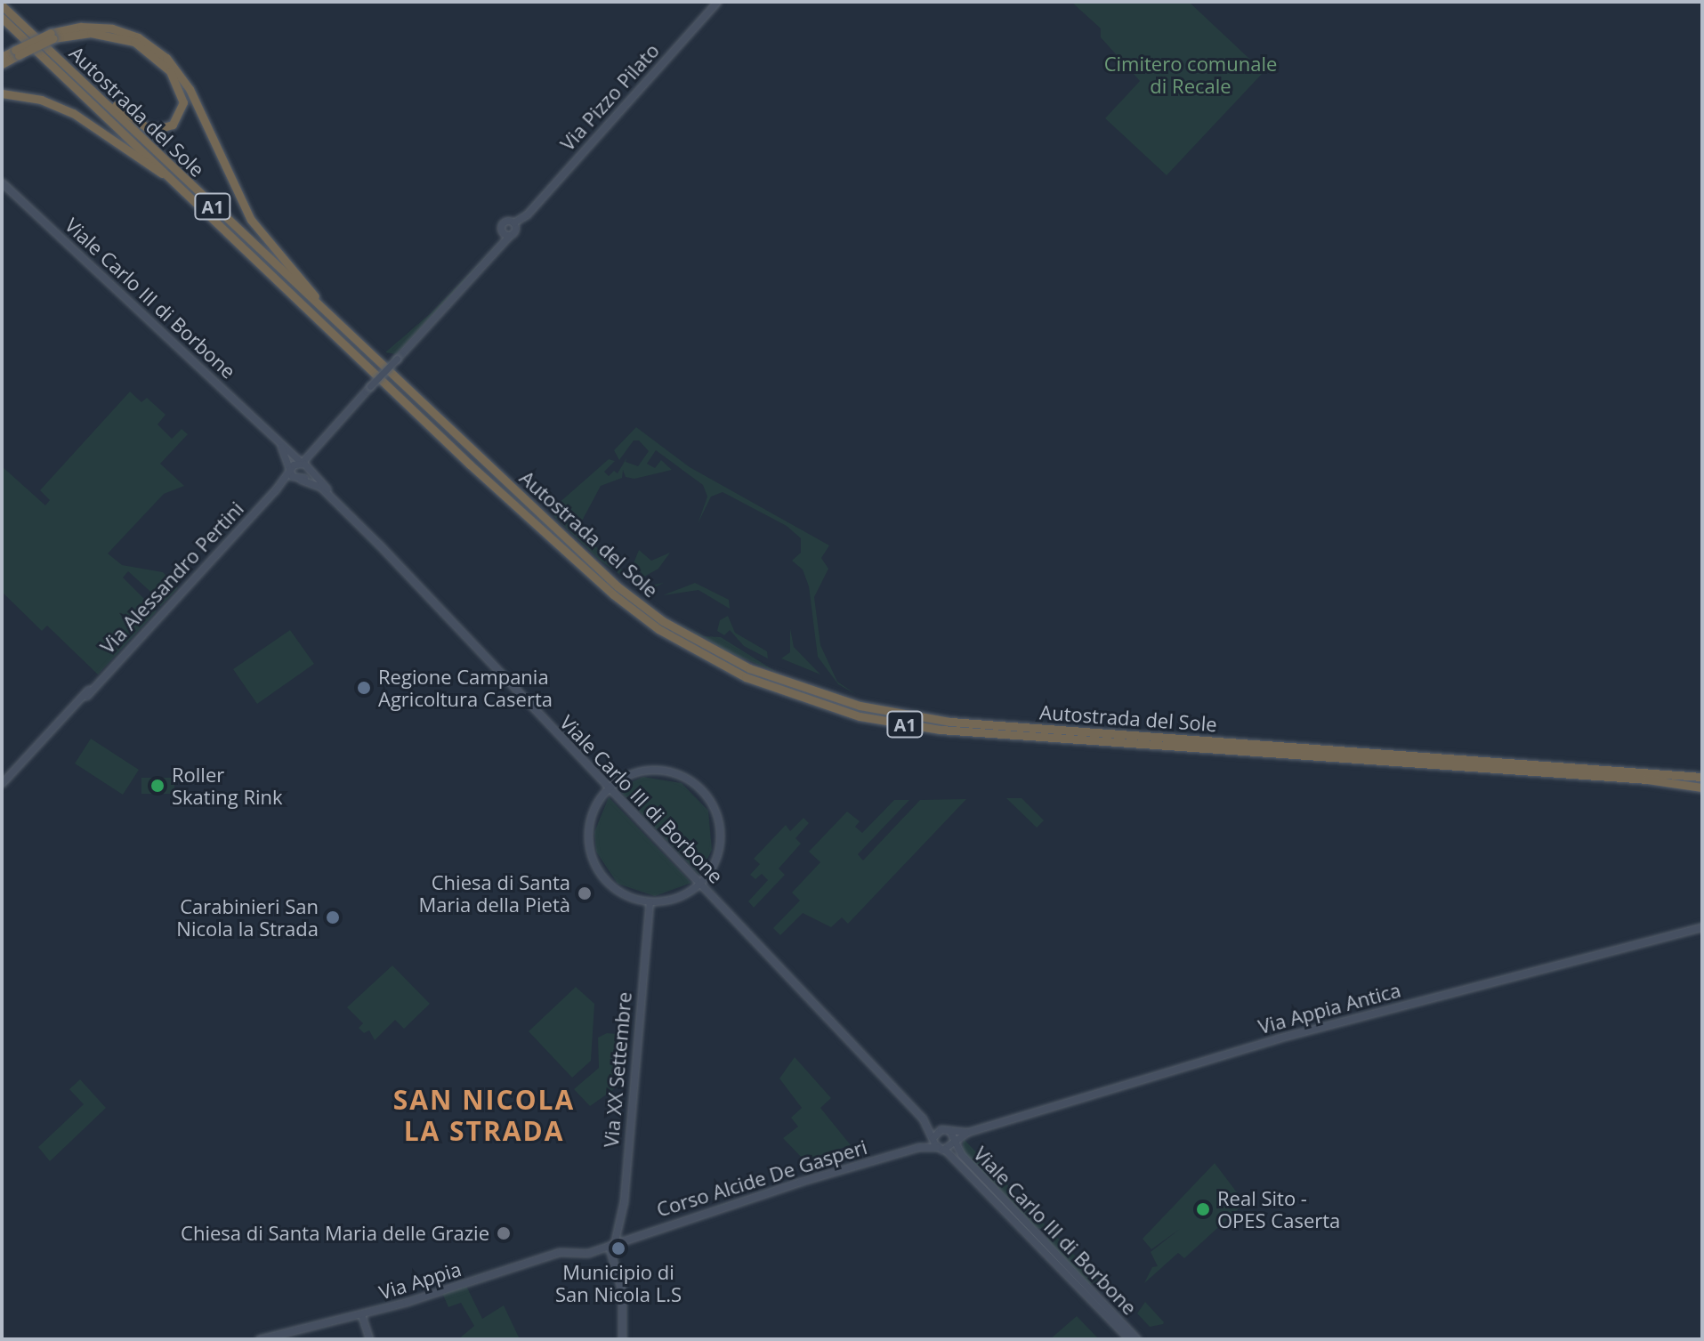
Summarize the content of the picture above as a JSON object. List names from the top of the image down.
{
  "streets": {
    "highway": ["Autostrada del Sole", "A1"],
    "street": [
      "Via Pizzo Pilato",
      "Viale Carlo III di Borbone",
      "Via Alessandro Pertini",
      "Via Appia Antica",
      "Via XX Settembre",
      "Corso Alcide De Gasperi",
      "Via Appia"
    ]
  },
  "crossings": [
    ["Viale Carlo III di Borbone", "Via Alessandro Pertini"],
    ["Viale Carlo III di Borbone", "Via Appia Antica"],
    ["Viale Carlo III di Borbone", "Corso Alcide De Gasperi"],
    ["Via Appia Antica", "Corso Alcide De Gasperi"],
    ["Via XX Settembre", "Corso Alcide De Gasperi"],
    ["Corso Alcide De Gasperi", "Via Appia"]
  ],
  "districts": ["SAN NICOLA LA STRADA"],
  "parks": ["Cimitero comunale di Recale"],
  "places": [
    "Regione Campania Agricoltura Caserta",
    "Roller Skating Rink",
    "Chiesa di Santa Maria della Pietà",
    "Carabinieri San Nicola la Strada",
    "Real Sito - OPES Caserta",
    "Chiesa di Santa Maria delle Grazie",
    "Municipio di San Nicola L.S"
  ]
}
